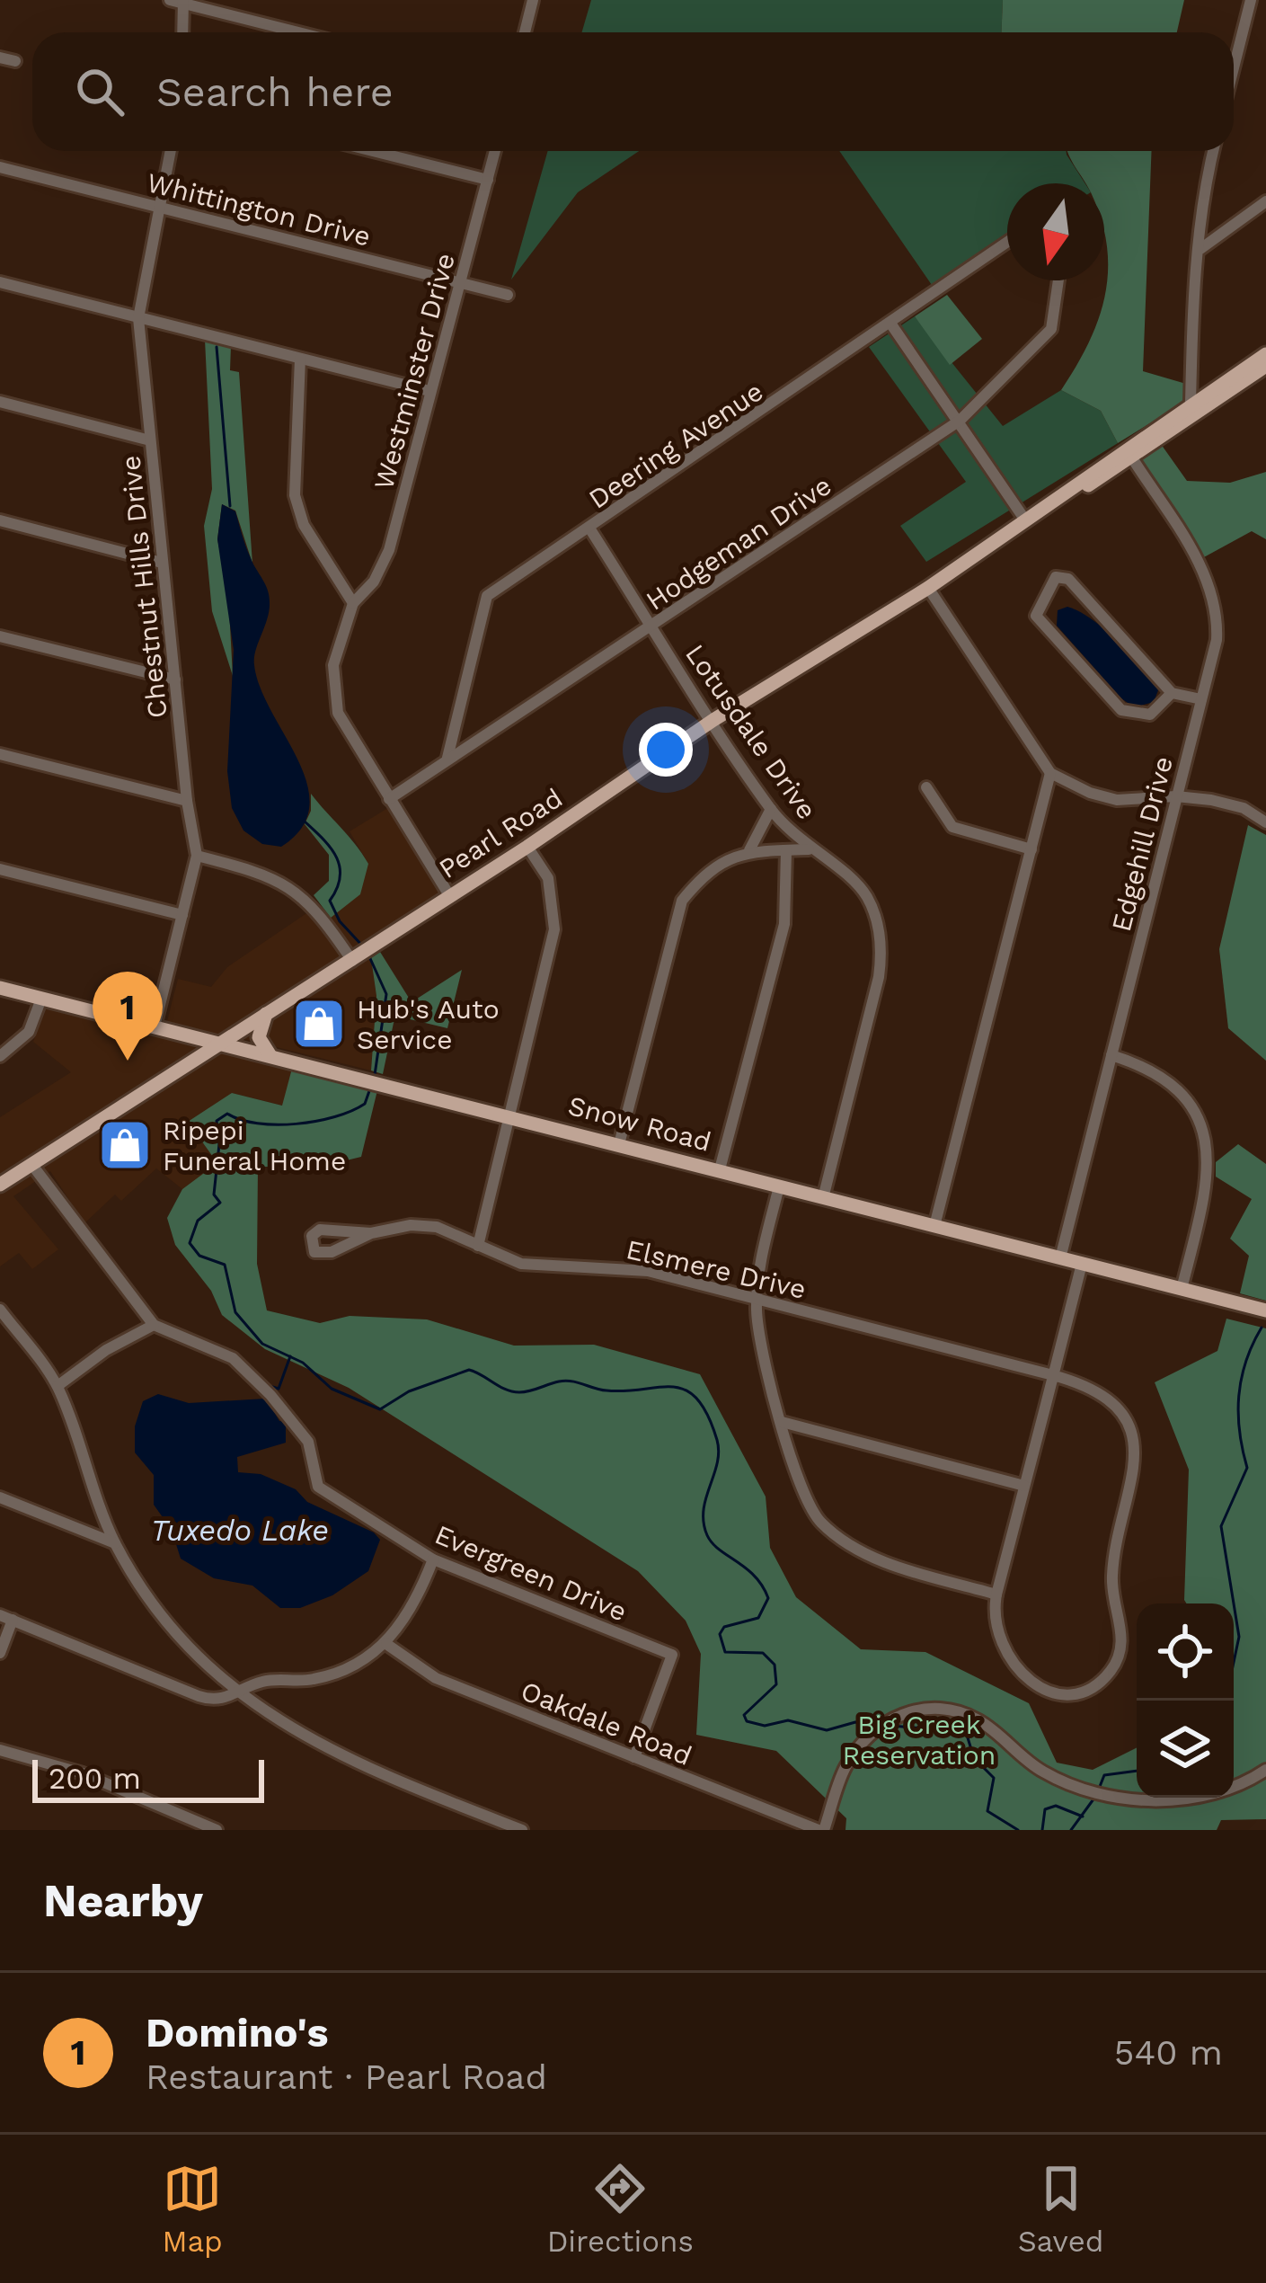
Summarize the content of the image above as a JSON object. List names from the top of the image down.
{
  "streets": {
    "main road": ["Pearl Road", "Snow Road"],
    "street": [
      "Whittington Drive",
      "Westminster Drive",
      "Deering Avenue",
      "Hodgeman Drive",
      "Chestnut Hills Drive",
      "Lotusdale Drive",
      "Edgehill Drive",
      "Elsmere Drive",
      "Evergreen Drive",
      "Oakdale Road"
    ]
  },
  "crossings": [
    ["Whittington Drive", "Westminster Drive"],
    ["Whittington Drive", "Chestnut Hills Drive"],
    ["Westminster Drive", "Hodgeman Drive"],
    ["Westminster Drive", "Pearl Road"],
    ["Deering Avenue", "Hodgeman Drive"],
    ["Deering Avenue", "Lotusdale Drive"],
    ["Hodgeman Drive", "Lotusdale Drive"],
    ["Chestnut Hills Drive", "Snow Road"],
    ["Lotusdale Drive", "Pearl Road"],
    ["Lotusdale Drive", "Snow Road"],
    ["Pearl Road", "Edgehill Drive"],
    ["Pearl Road", "Snow Road"],
    ["Pearl Road", "Evergreen Drive"],
    ["Edgehill Drive", "Snow Road"],
    ["Evergreen Drive", "Oakdale Road"]
  ],
  "water": ["Tuxedo Lake"],
  "parks": ["Big Creek Reservation"],
  "places": {
    "shop": ["Hub's Auto Service", "Ripepi Funeral Home"]
  },
  "scale_bar": "200 m",
  "north": "bottom",
  "page": {
    "search": "Search here",
    "pins": "1",
    "scale": "200 m",
    "heading": "Nearby",
    "list": [
      {
        "mark": "1",
        "name": "Domino's",
        "note": "Restaurant · Pearl Road",
        "value": "540 m"
      }
    ],
    "nav": ["Map", "Directions", "Saved"]
  }
}
